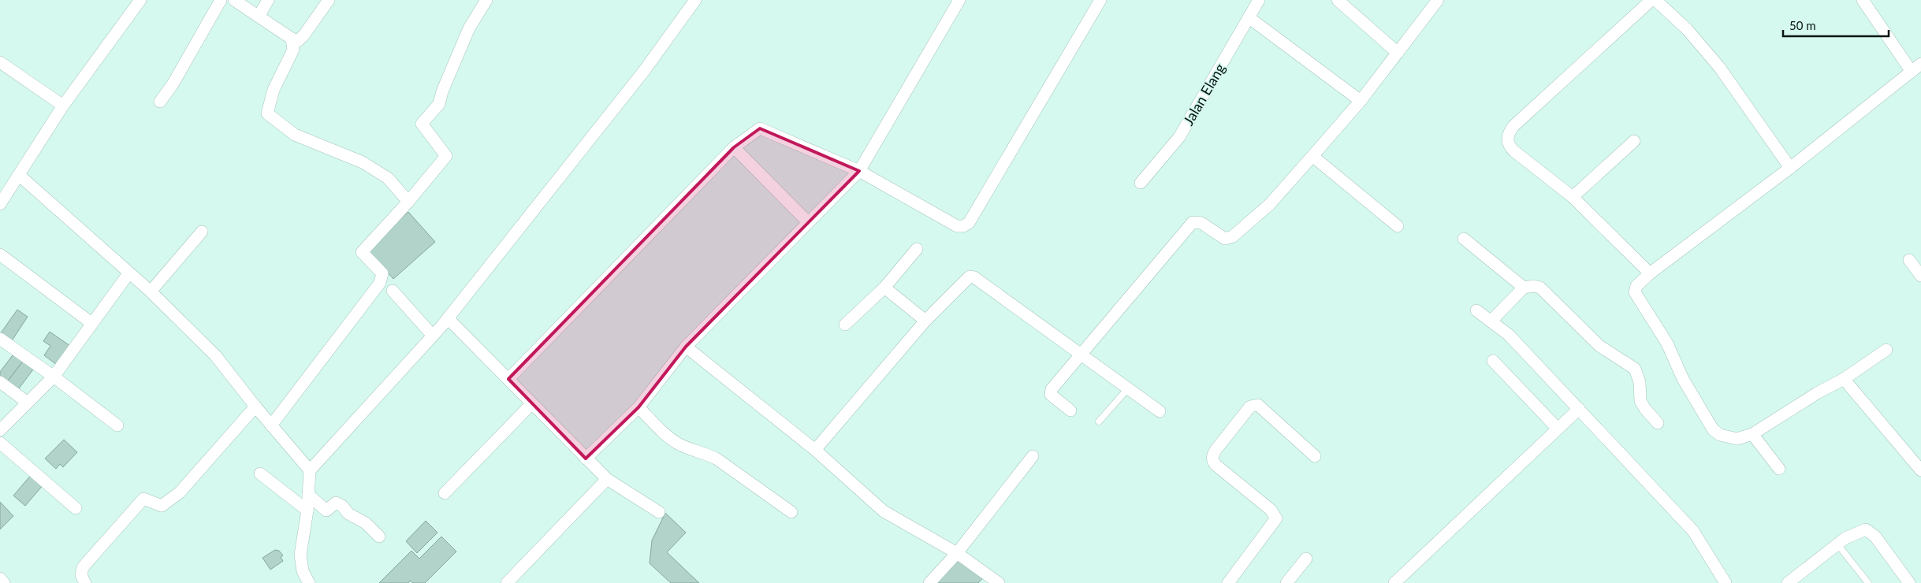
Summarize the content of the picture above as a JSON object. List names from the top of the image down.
{
  "streets": {
    "street": ["Jalan Elang"]
  },
  "scale_bar": "50 m"
}
